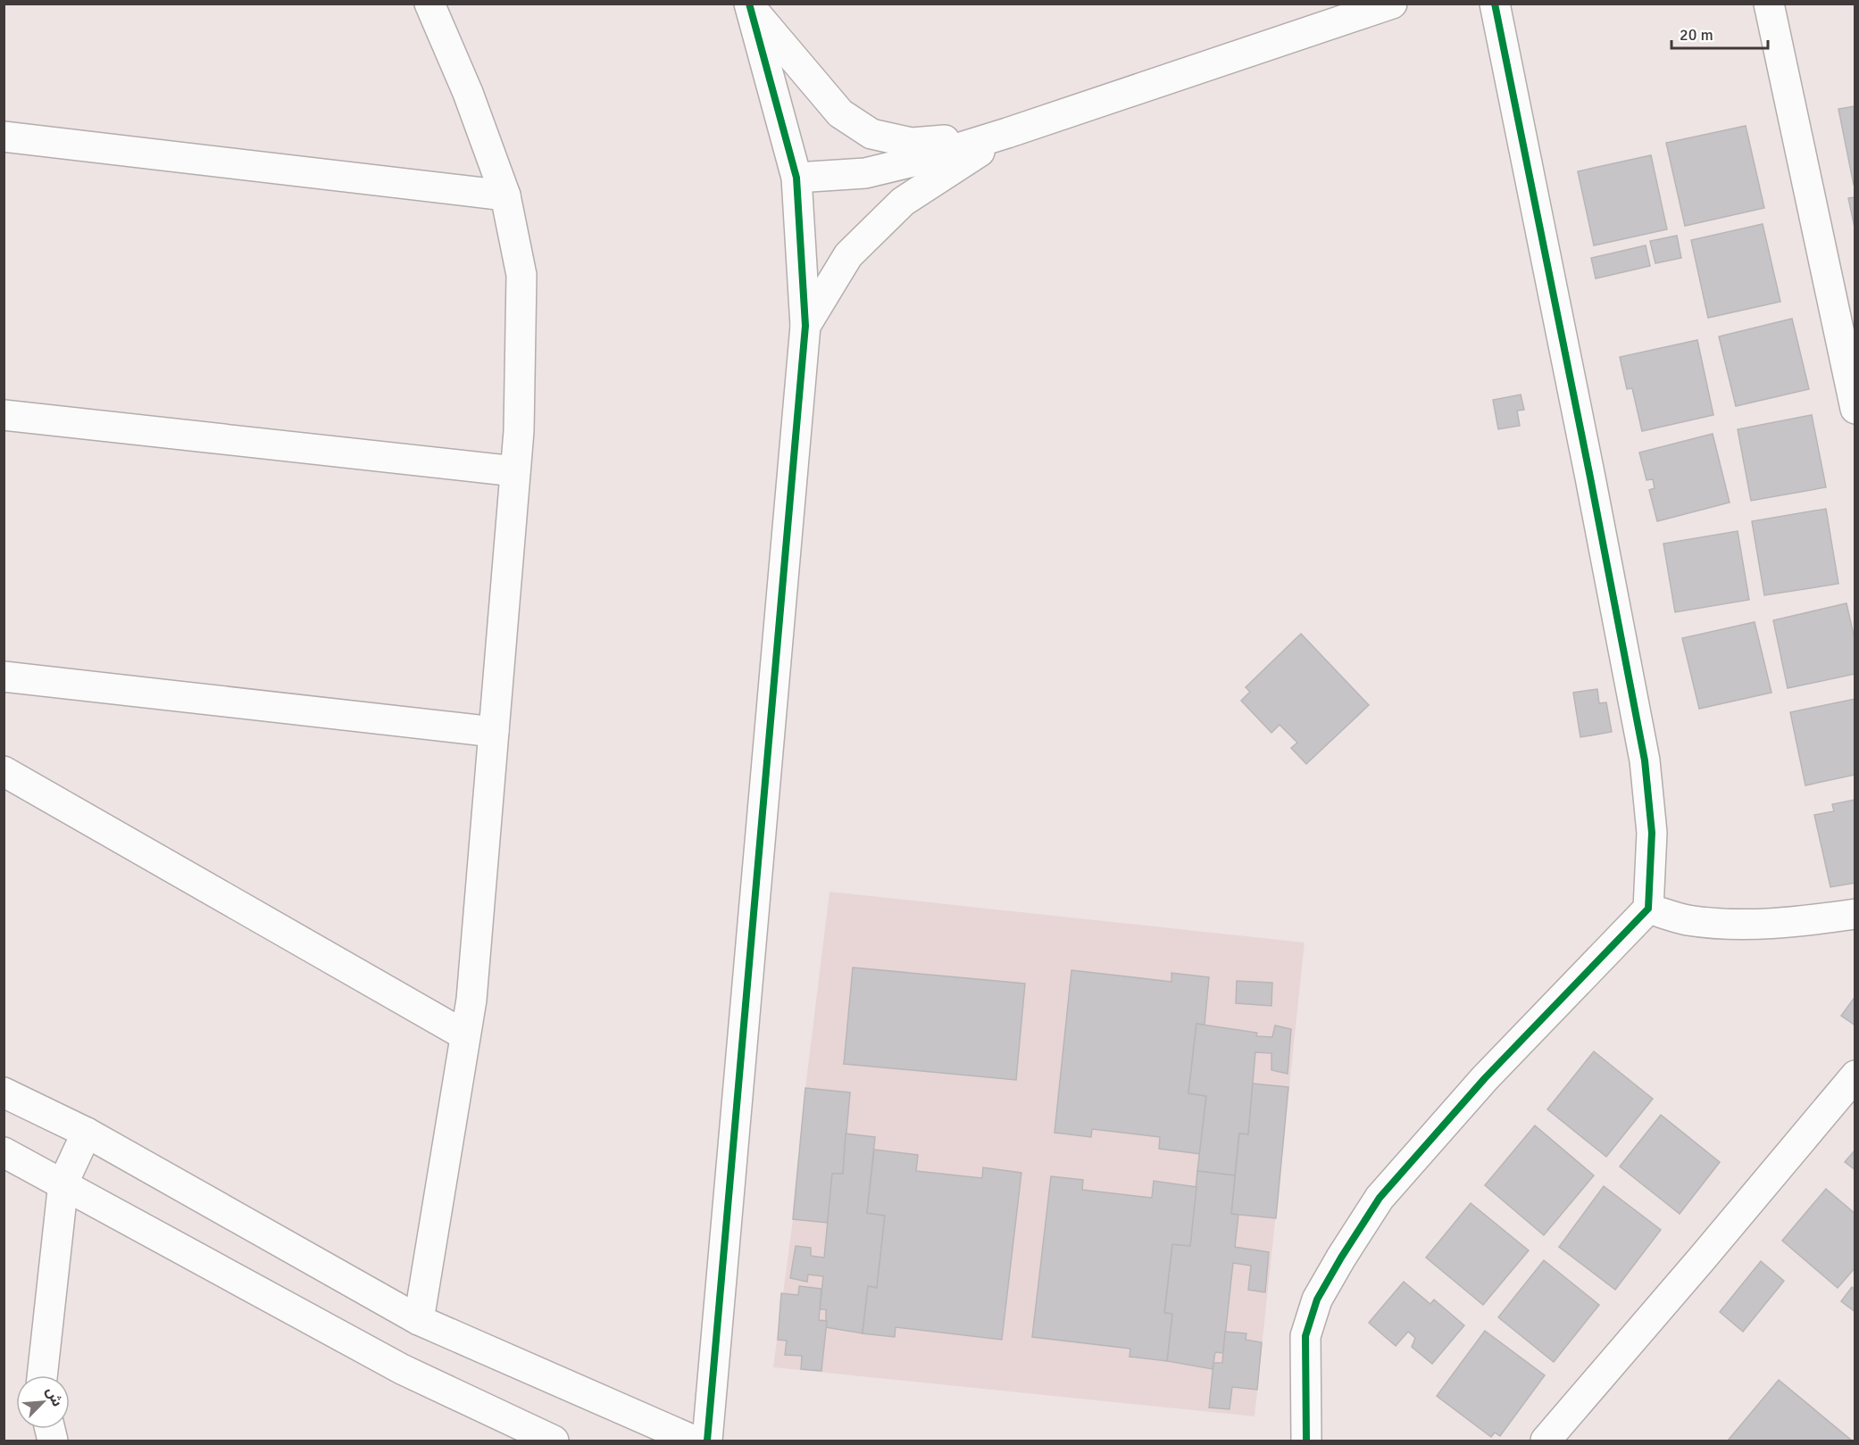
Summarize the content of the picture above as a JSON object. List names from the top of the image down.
{
  "scale_bar": "20 m",
  "north": "top right"
}
